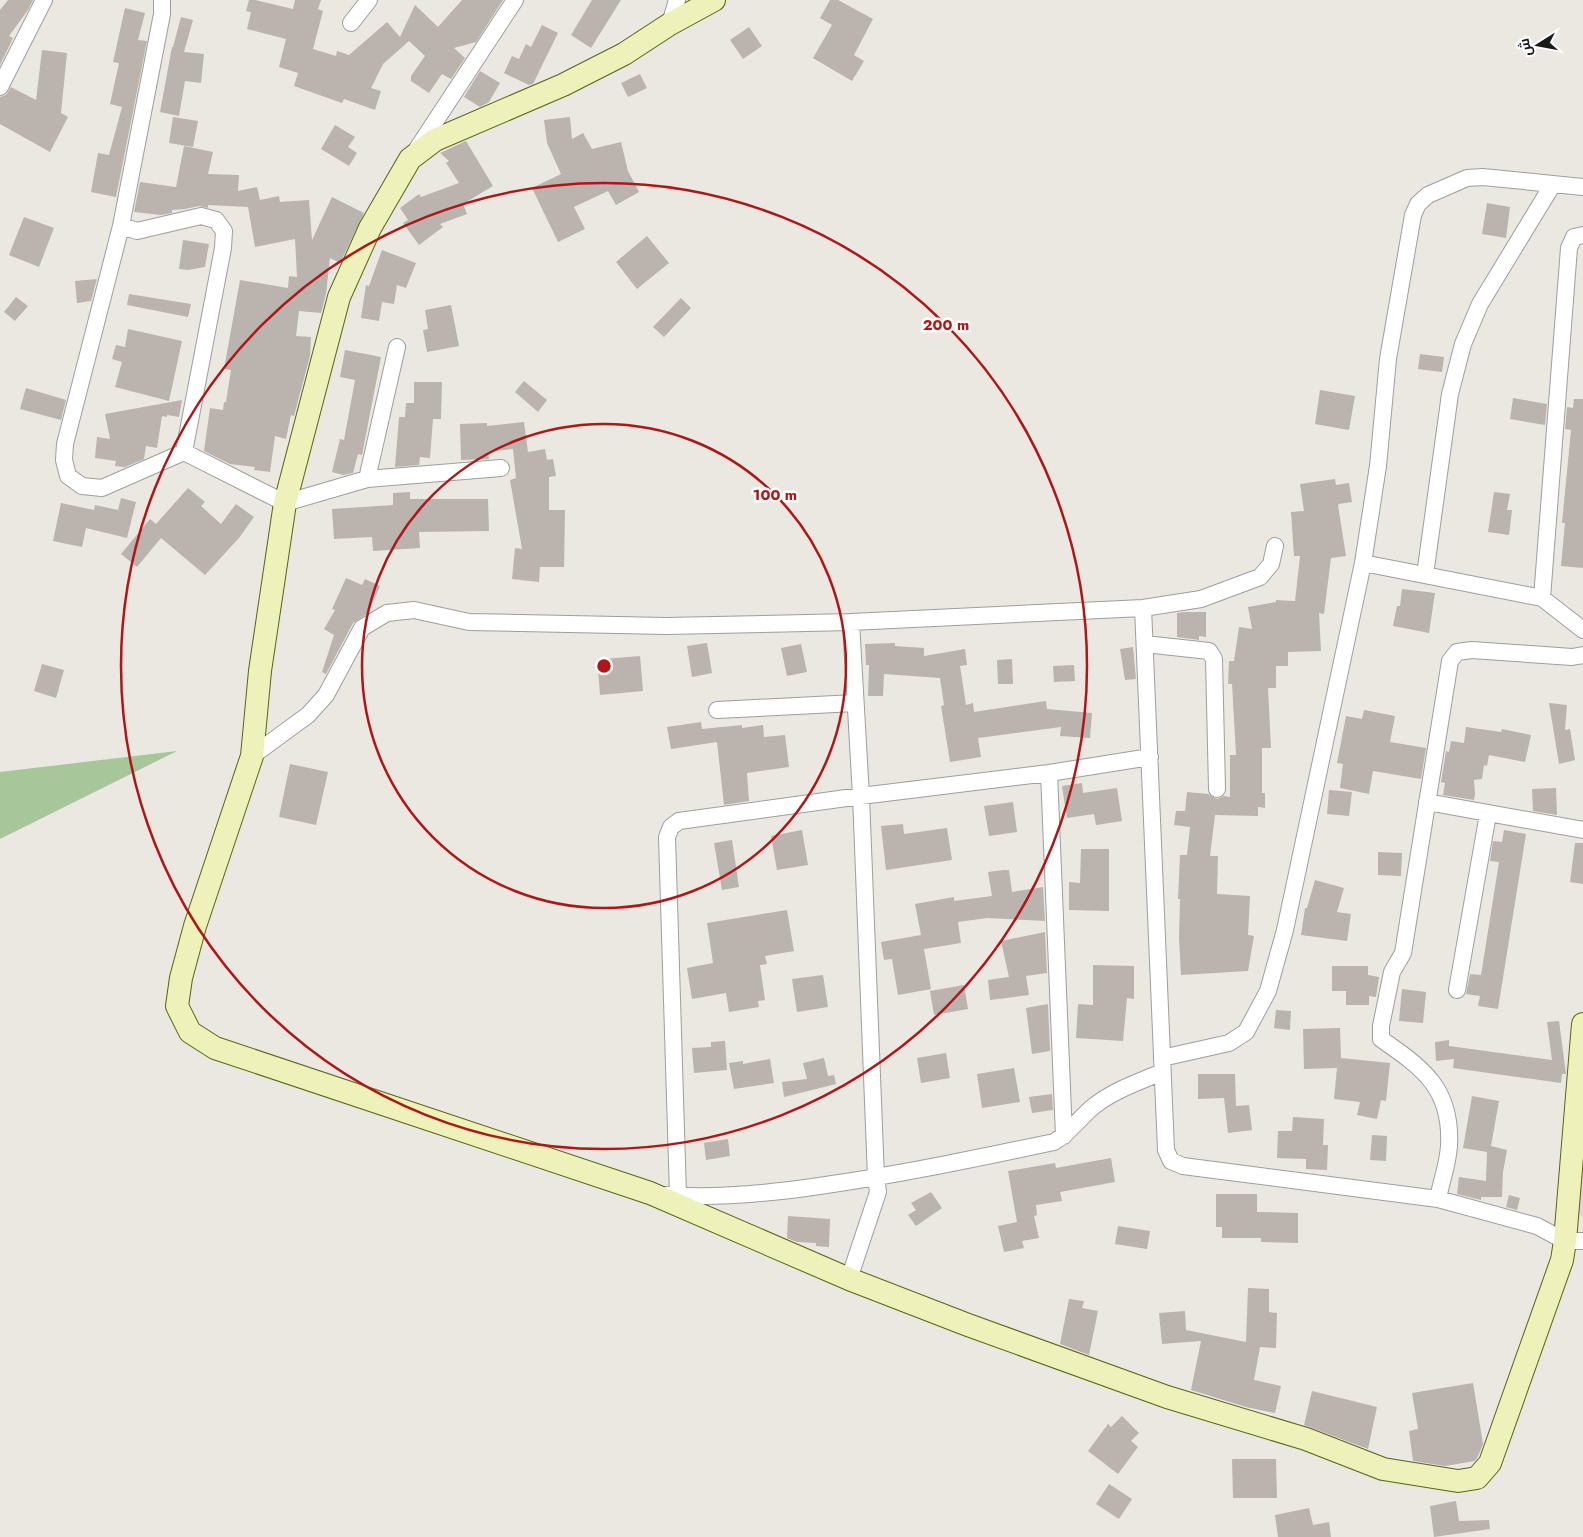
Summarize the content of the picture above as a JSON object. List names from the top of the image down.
{
  "north": "left",
  "rings": ["200 m", "100 m"]
}
